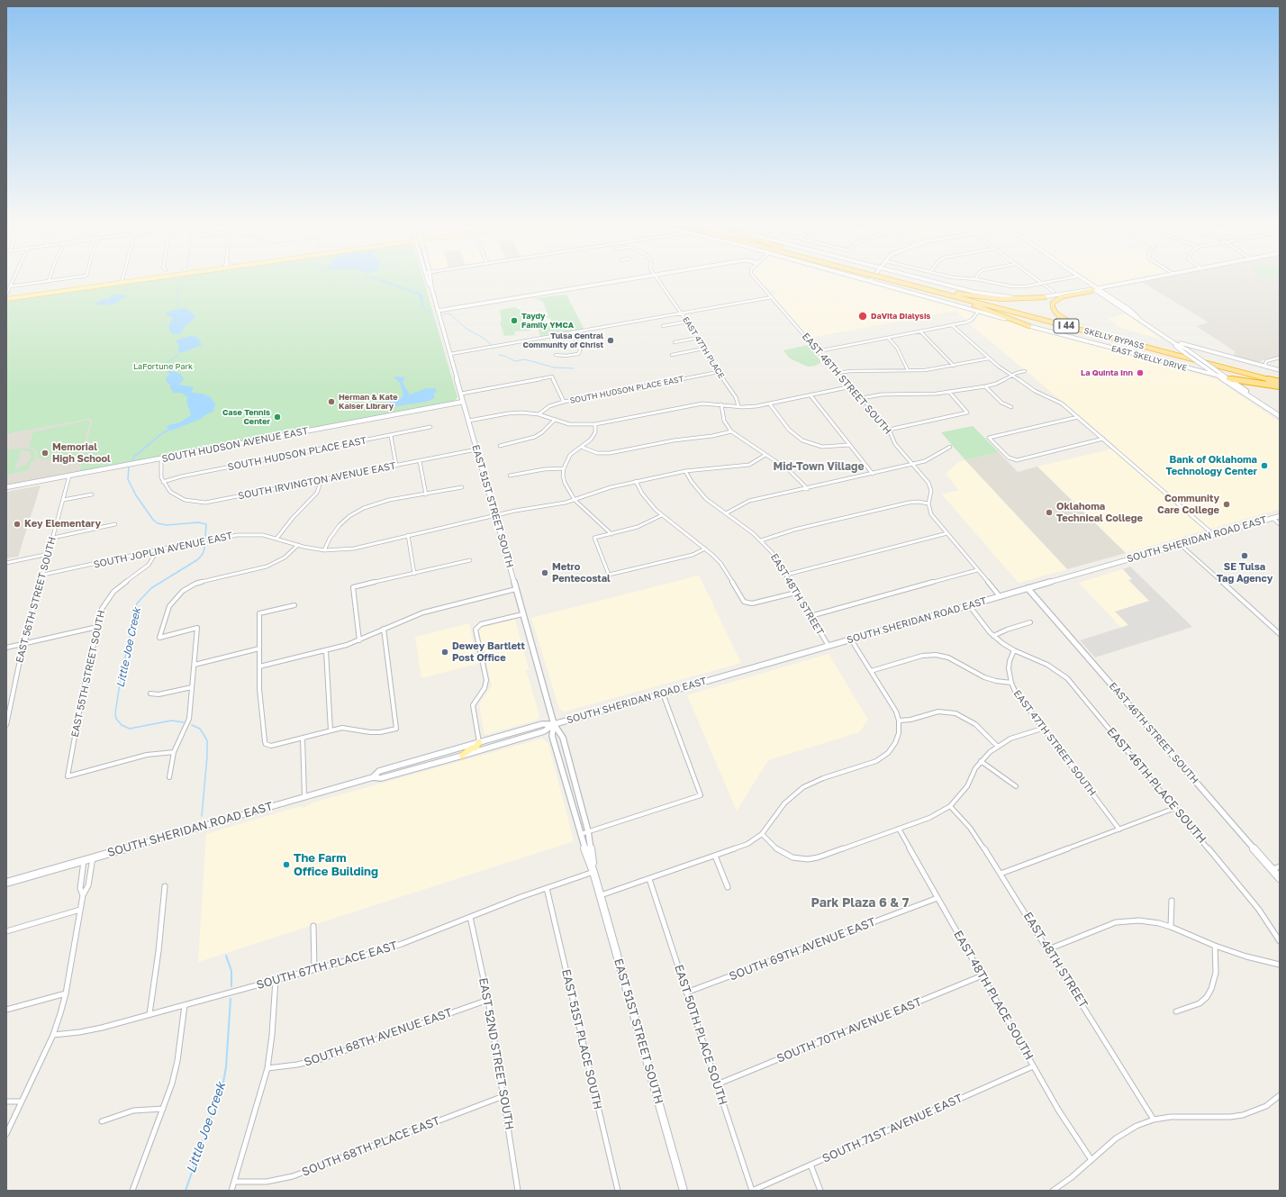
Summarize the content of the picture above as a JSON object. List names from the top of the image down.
{
  "streets": {
    "highway": ["I 44", "SKELLY BYPASS"],
    "main road": [
      "EAST SKELLY DRIVE",
      "EAST 46TH STREET SOUTH",
      "SOUTH HUDSON AVENUE EAST",
      "EAST 51ST STREET SOUTH",
      "SOUTH SHERIDAN ROAD EAST"
    ],
    "street": [
      "EAST 47TH PLACE",
      "SOUTH HUDSON PLACE EAST",
      "SOUTH IRVINGTON AVENUE EAST",
      "SOUTH JOPLIN AVENUE EAST",
      "EAST 48TH STREET",
      "EAST 56TH STREET SOUTH",
      "EAST 55TH STREET SOUTH",
      "EAST 47TH STREET SOUTH",
      "EAST 46TH PLACE SOUTH",
      "SOUTH 69TH AVENUE EAST",
      "SOUTH 67TH PLACE EAST",
      "EAST 48TH PLACE SOUTH",
      "SOUTH 70TH AVENUE EAST",
      "EAST 50TH PLACE SOUTH",
      "SOUTH 68TH AVENUE EAST",
      "EAST 51ST PLACE SOUTH",
      "EAST 52ND STREET SOUTH",
      "SOUTH 71ST AVENUE EAST",
      "SOUTH 68TH PLACE EAST"
    ]
  },
  "crossings": [
    ["EAST 47TH PLACE", "SOUTH HUDSON PLACE EAST"],
    ["EAST 46TH STREET SOUTH", "SOUTH SHERIDAN ROAD EAST"],
    ["SOUTH HUDSON PLACE EAST", "SOUTH IRVINGTON AVENUE EAST"],
    ["SOUTH HUDSON AVENUE EAST", "EAST 51ST STREET SOUTH"],
    ["SOUTH HUDSON AVENUE EAST", "EAST 56TH STREET SOUTH"],
    ["SOUTH IRVINGTON AVENUE EAST", "EAST 51ST STREET SOUTH"],
    ["EAST 51ST STREET SOUTH", "SOUTH SHERIDAN ROAD EAST"],
    ["EAST 51ST STREET SOUTH", "SOUTH JOPLIN AVENUE EAST"],
    ["EAST 51ST STREET SOUTH", "SOUTH 67TH PLACE EAST"],
    ["SOUTH SHERIDAN ROAD EAST", "EAST 48TH STREET"],
    ["SOUTH JOPLIN AVENUE EAST", "EAST 48TH STREET"],
    ["SOUTH JOPLIN AVENUE EAST", "EAST 56TH STREET SOUTH"],
    ["SOUTH JOPLIN AVENUE EAST", "EAST 55TH STREET SOUTH"],
    ["EAST 47TH STREET SOUTH", "EAST 46TH PLACE SOUTH"],
    ["SOUTH 69TH AVENUE EAST", "EAST 48TH PLACE SOUTH"],
    ["SOUTH 69TH AVENUE EAST", "EAST 50TH PLACE SOUTH"],
    ["SOUTH 67TH PLACE EAST", "EAST 51ST PLACE SOUTH"],
    ["SOUTH 67TH PLACE EAST", "EAST 52ND STREET SOUTH"],
    ["EAST 48TH PLACE SOUTH", "SOUTH 70TH AVENUE EAST"],
    ["EAST 48TH PLACE SOUTH", "SOUTH 71ST AVENUE EAST"],
    ["SOUTH 70TH AVENUE EAST", "EAST 50TH PLACE SOUTH"],
    ["EAST 50TH PLACE SOUTH", "SOUTH 71ST AVENUE EAST"],
    ["SOUTH 68TH AVENUE EAST", "EAST 52ND STREET SOUTH"],
    ["EAST 52ND STREET SOUTH", "SOUTH 68TH PLACE EAST"]
  ],
  "districts": ["Mid-Town Village", "Park Plaza 6 & 7"],
  "water": ["Little Joe Creek"],
  "parks": ["LaFortune Park"],
  "places": [
    "DaVita Dialysis",
    "Taydy Family YMCA",
    "Tulsa Central Community of Christ",
    "La Quinta Inn",
    "Herman & Kate Kaiser Library",
    "Case Tennis Center",
    "Memorial High School",
    "Bank of Oklahoma Technology Center",
    "Community Care College",
    "Oklahoma Technical College",
    "Key Elementary",
    "SE Tulsa Tag Agency",
    "Metro Pentecostal",
    "Dewey Bartlett Post Office",
    "The Farm Office Building"
  ]
}
